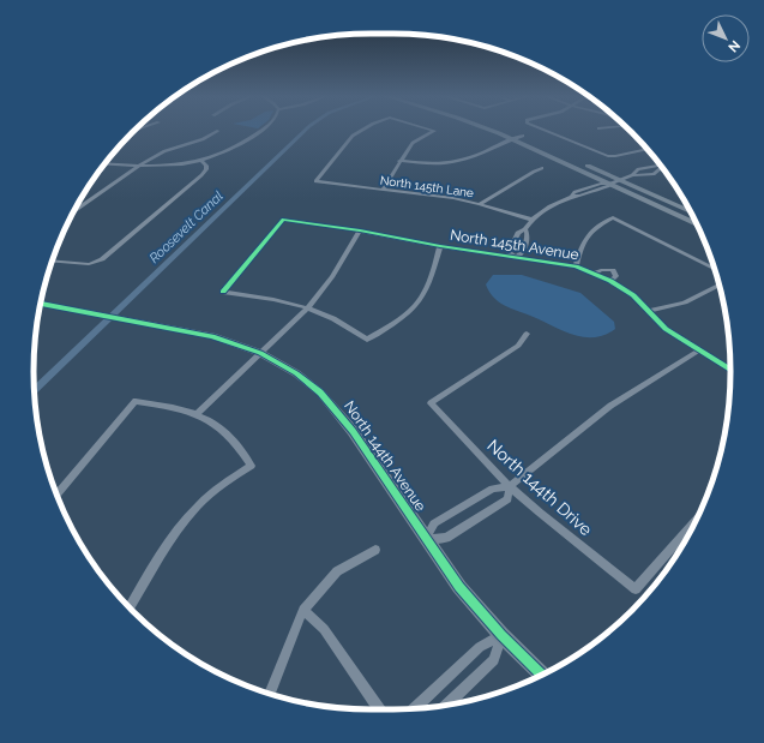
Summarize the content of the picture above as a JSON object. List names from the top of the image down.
{
  "streets": {
    "main road": ["North 144th Avenue"],
    "street": ["North 145th Lane", "North 145th Avenue", "North 144th Drive"]
  },
  "water": ["Roosevelt Canal"],
  "north": "bottom right"
}
